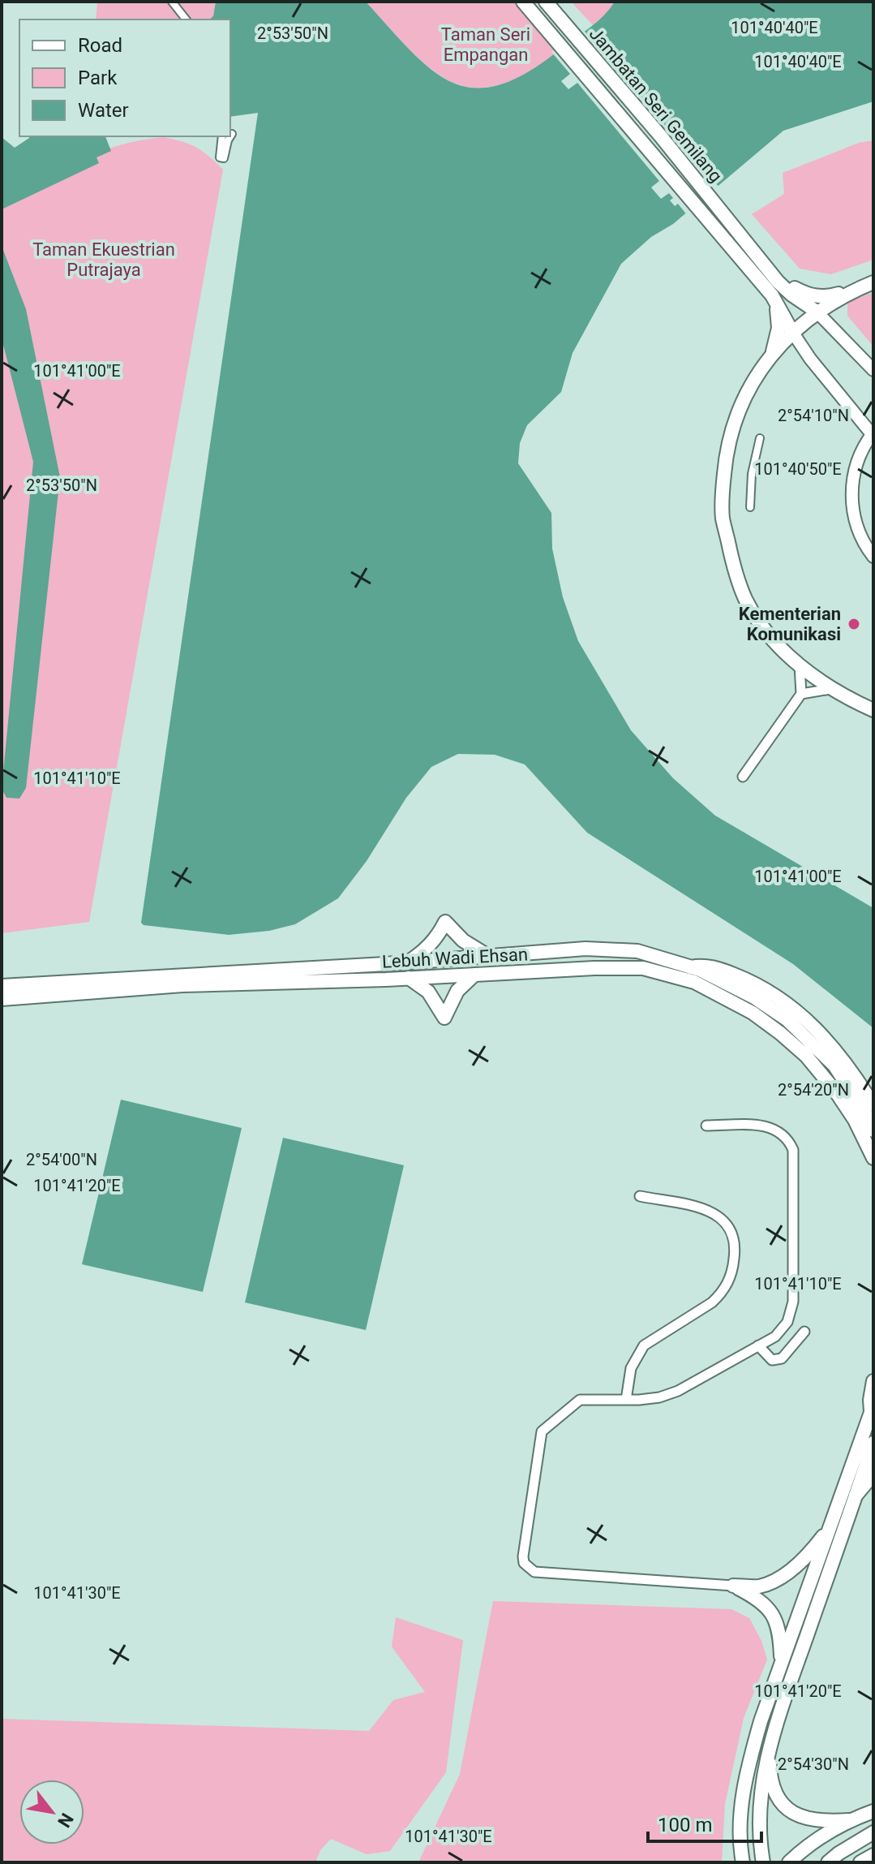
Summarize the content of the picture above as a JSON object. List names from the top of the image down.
{
  "streets": {
    "main road": ["Jambatan Seri Gemilang", "Lebuh Wadi Ehsan"]
  },
  "parks": ["Taman Seri Empangan", "Taman Ekuestrian Putrajaya"],
  "places": ["Kementerian Komunikasi"],
  "legend": ["Road", "Park", "Water"],
  "scale_bar": "100 m",
  "north": "bottom right",
  "coordinates": [
    "101°40'40\"E",
    "2°53'50\"N",
    "101°41'00\"E",
    "2°54'10\"N",
    "101°40'50\"E",
    "101°41'10\"E",
    "2°54'20\"N",
    "2°54'00\"N",
    "101°41'20\"E",
    "101°41'30\"E",
    "2°54'30\"N"
  ]
}
